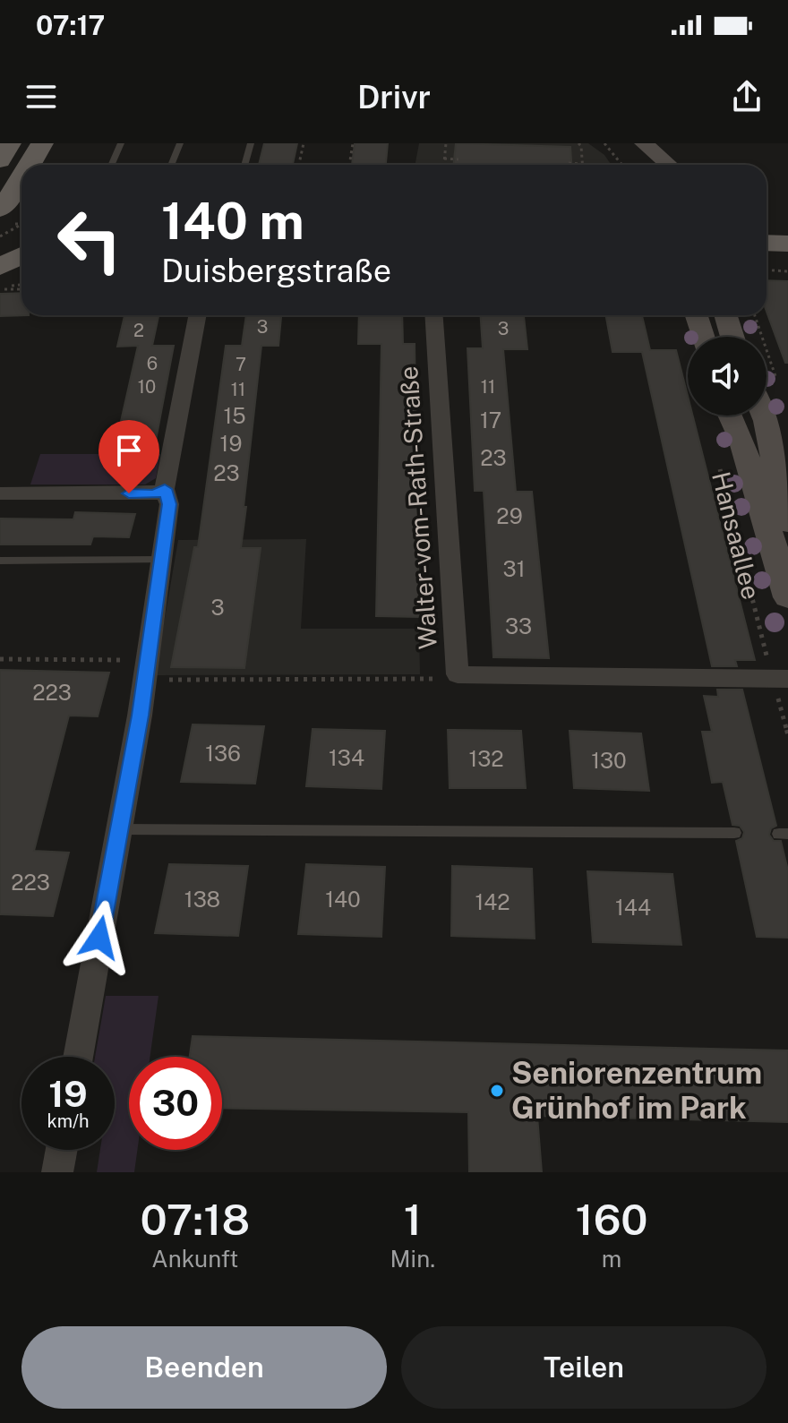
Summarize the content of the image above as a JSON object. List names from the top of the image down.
{
  "streets": {
    "main road": ["Hansaallee"],
    "street": ["Walter-vom-Rath-Straße"]
  },
  "crossings": [
    ["Walter-vom-Rath-Straße", "Hansaallee"]
  ],
  "places": ["Seniorenzentrum Grünhof im Park"],
  "house_numbers": [
    "3",
    "3",
    "2",
    "6",
    "7",
    "10",
    "11",
    "11",
    "15",
    "17",
    "19",
    "23",
    "23",
    "29",
    "31",
    "3",
    "33",
    "223",
    "136",
    "134",
    "132",
    "130",
    "223",
    "138",
    "140",
    "142",
    "144"
  ],
  "page": {
    "status": "07:17",
    "header": "Drivr",
    "turn": ["140 m", "Duisbergstraße"],
    "speed": "19 km/h",
    "limit": "30",
    "eta": [
      "07:18",
      "Ankunft",
      "1",
      "Min.",
      "160",
      "m"
    ],
    "buttons": ["Beenden", "Teilen"]
  }
}
